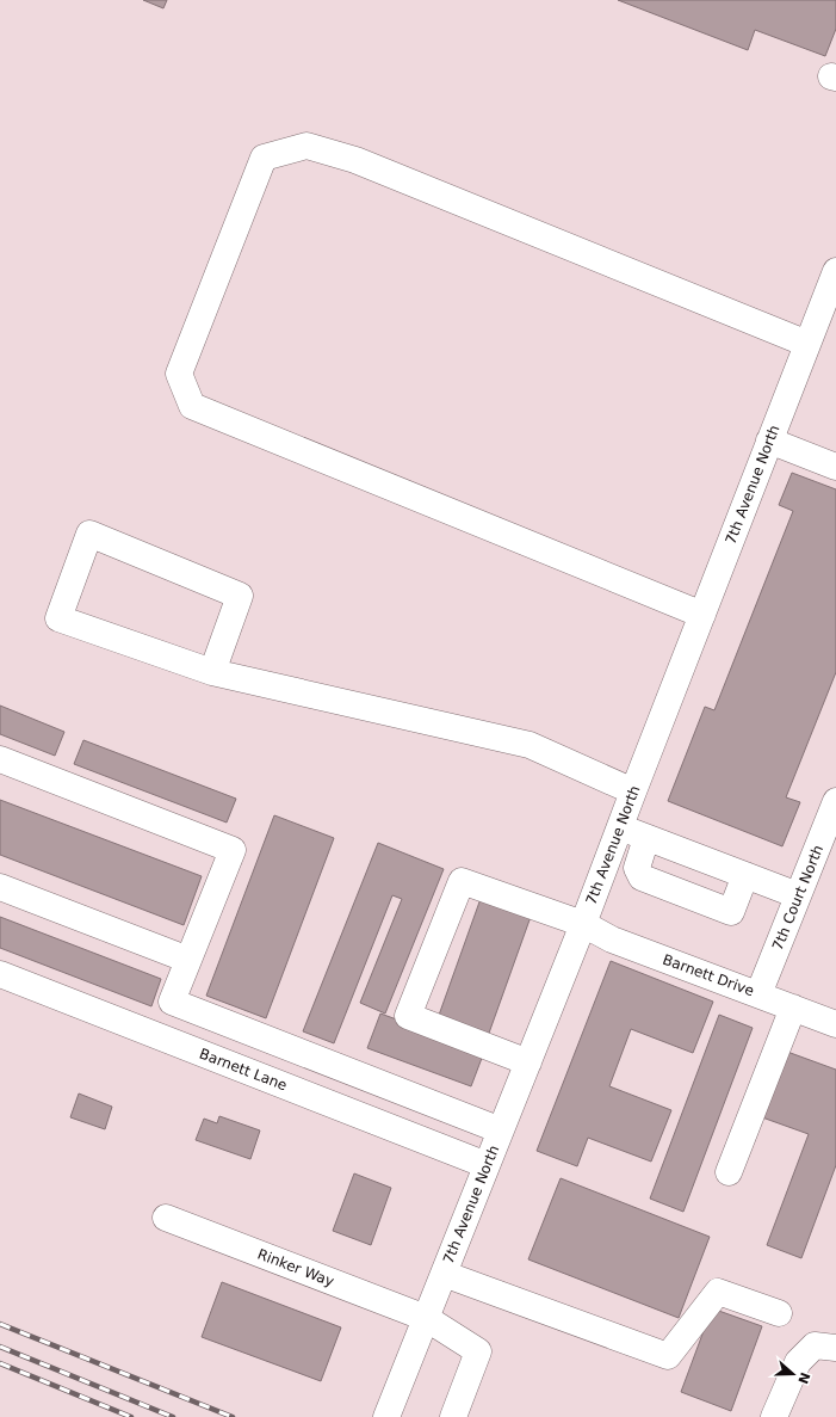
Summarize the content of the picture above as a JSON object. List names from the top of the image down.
{
  "streets": {
    "street": [
      "7th Avenue North",
      "7th Court North",
      "Barnett Drive",
      "Barnett Lane",
      "Rinker Way"
    ]
  },
  "crossings": [
    ["7th Avenue North", "Barnett Drive"],
    ["7th Avenue North", "Barnett Lane"],
    ["7th Avenue North", "Rinker Way"],
    ["7th Court North", "Barnett Drive"]
  ],
  "north": "right"
}
